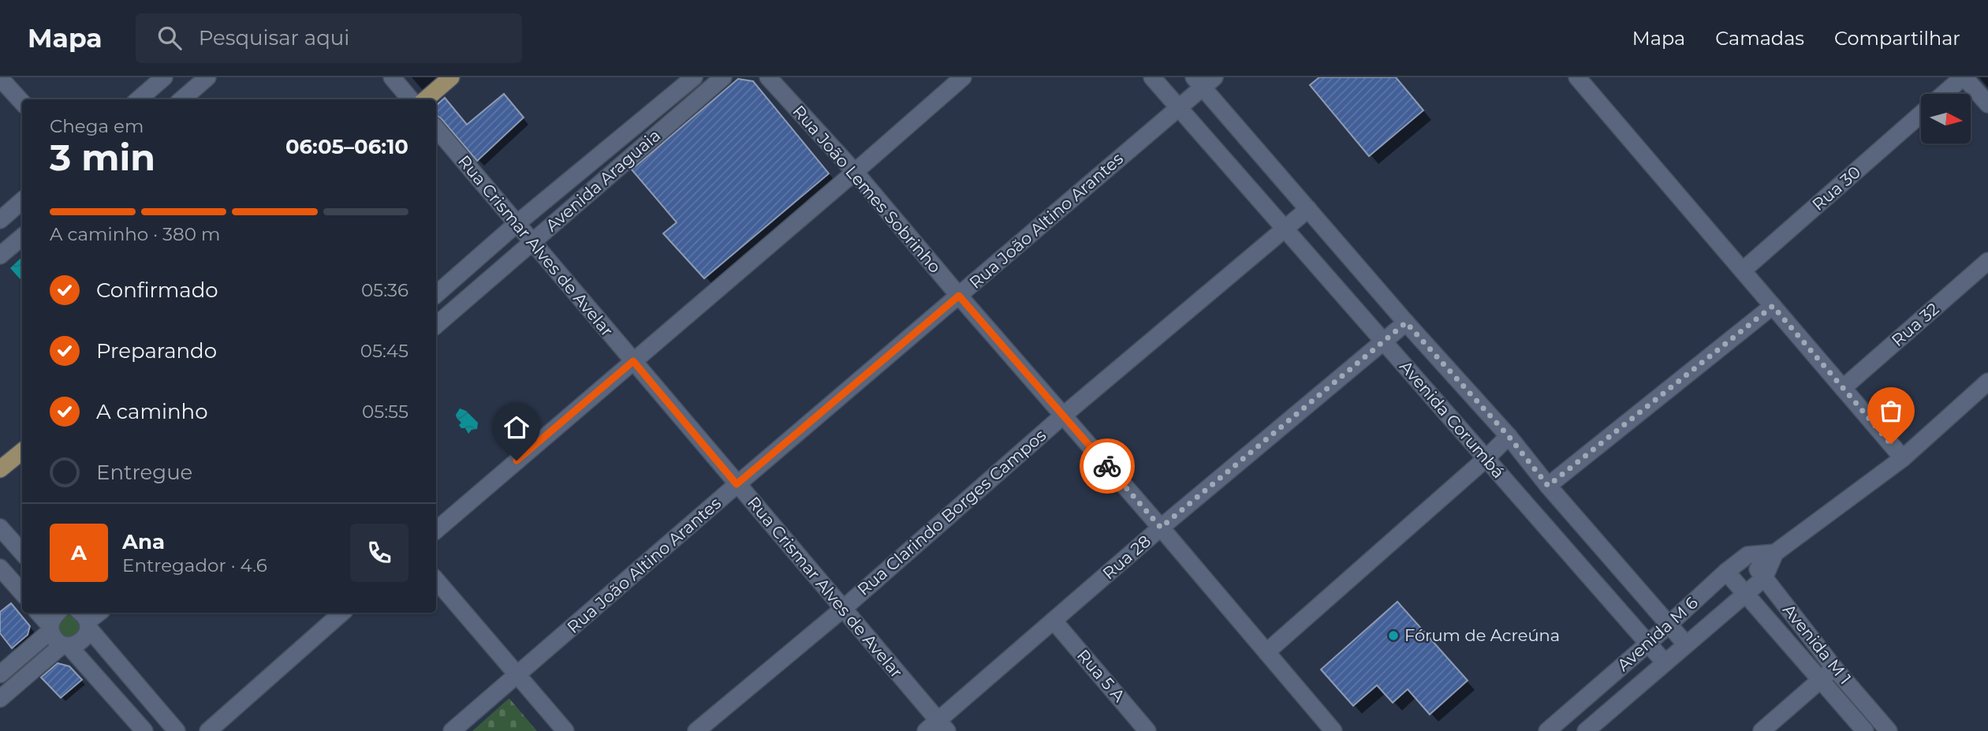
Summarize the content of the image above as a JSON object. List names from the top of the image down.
{
  "streets": {
    "street": [
      "Avenida Araguaia",
      "Rua 30",
      "Rua João Lemes Sobrinho",
      "Rua João Altino Arantes",
      "Rua Crismar Alves de Avelar",
      "Rua 32",
      "Avenida Corumbá",
      "Rua Clarindo Borges Campos",
      "Rua 28",
      "Avenida M 6",
      "Avenida M 1",
      "Rua 5 A"
    ]
  },
  "crossings": [
    ["Avenida Araguaia", "Rua Crismar Alves de Avelar"],
    ["Rua João Lemes Sobrinho", "Rua João Altino Arantes"],
    ["Rua João Lemes Sobrinho", "Rua Clarindo Borges Campos"],
    ["Rua João Lemes Sobrinho", "Rua 28"],
    ["Rua João Altino Arantes", "Rua Crismar Alves de Avelar"],
    ["Rua João Altino Arantes", "Avenida Corumbá"],
    ["Rua Crismar Alves de Avelar", "Rua Clarindo Borges Campos"],
    ["Rua Crismar Alves de Avelar", "Rua 28"],
    ["Avenida Corumbá", "Rua Clarindo Borges Campos"],
    ["Avenida Corumbá", "Rua 28"],
    ["Avenida Corumbá", "Avenida M 6"],
    ["Rua 28", "Rua 5 A"],
    ["Avenida M 6", "Avenida M 1"]
  ],
  "places": ["Fórum de Acreúna"],
  "north": "right",
  "page": {
    "header": "Mapa",
    "search": "Pesquisar aqui",
    "nav": ["Mapa", "Camadas", "Compartilhar"],
    "heading": ["3 min", "Chega em", "06:05–06:10"],
    "panel": ["Ana", "Entregador · 4.6"],
    "bar": "A caminho · 380 m",
    "list": [
      ["Confirmado", "05:36"],
      ["Preparando", "05:45"],
      ["A caminho", "05:55"],
      "Entregue"
    ],
    "round": "A"
  }
}
